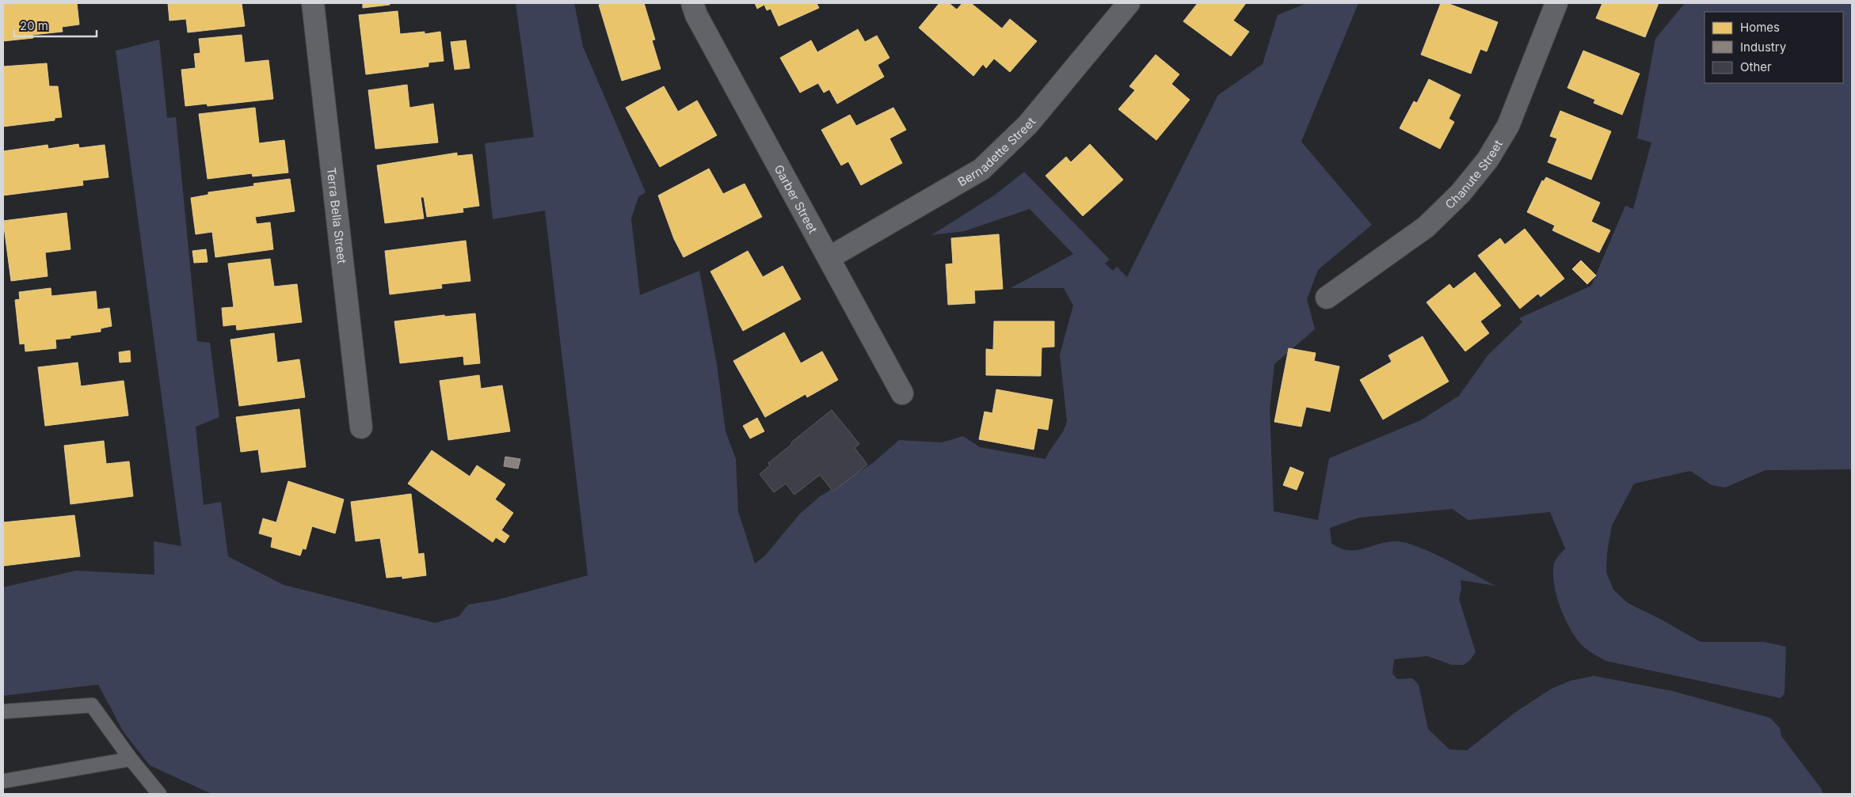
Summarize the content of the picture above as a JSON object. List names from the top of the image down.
{
  "streets": {
    "street": [
      "Bernadette Street",
      "Chanute Street",
      "Garber Street",
      "Terra Bella Street"
    ]
  },
  "crossings": [
    ["Bernadette Street", "Garber Street"]
  ],
  "legend": ["Homes", "Industry", "Other"],
  "scale_bar": "20 m"
}
